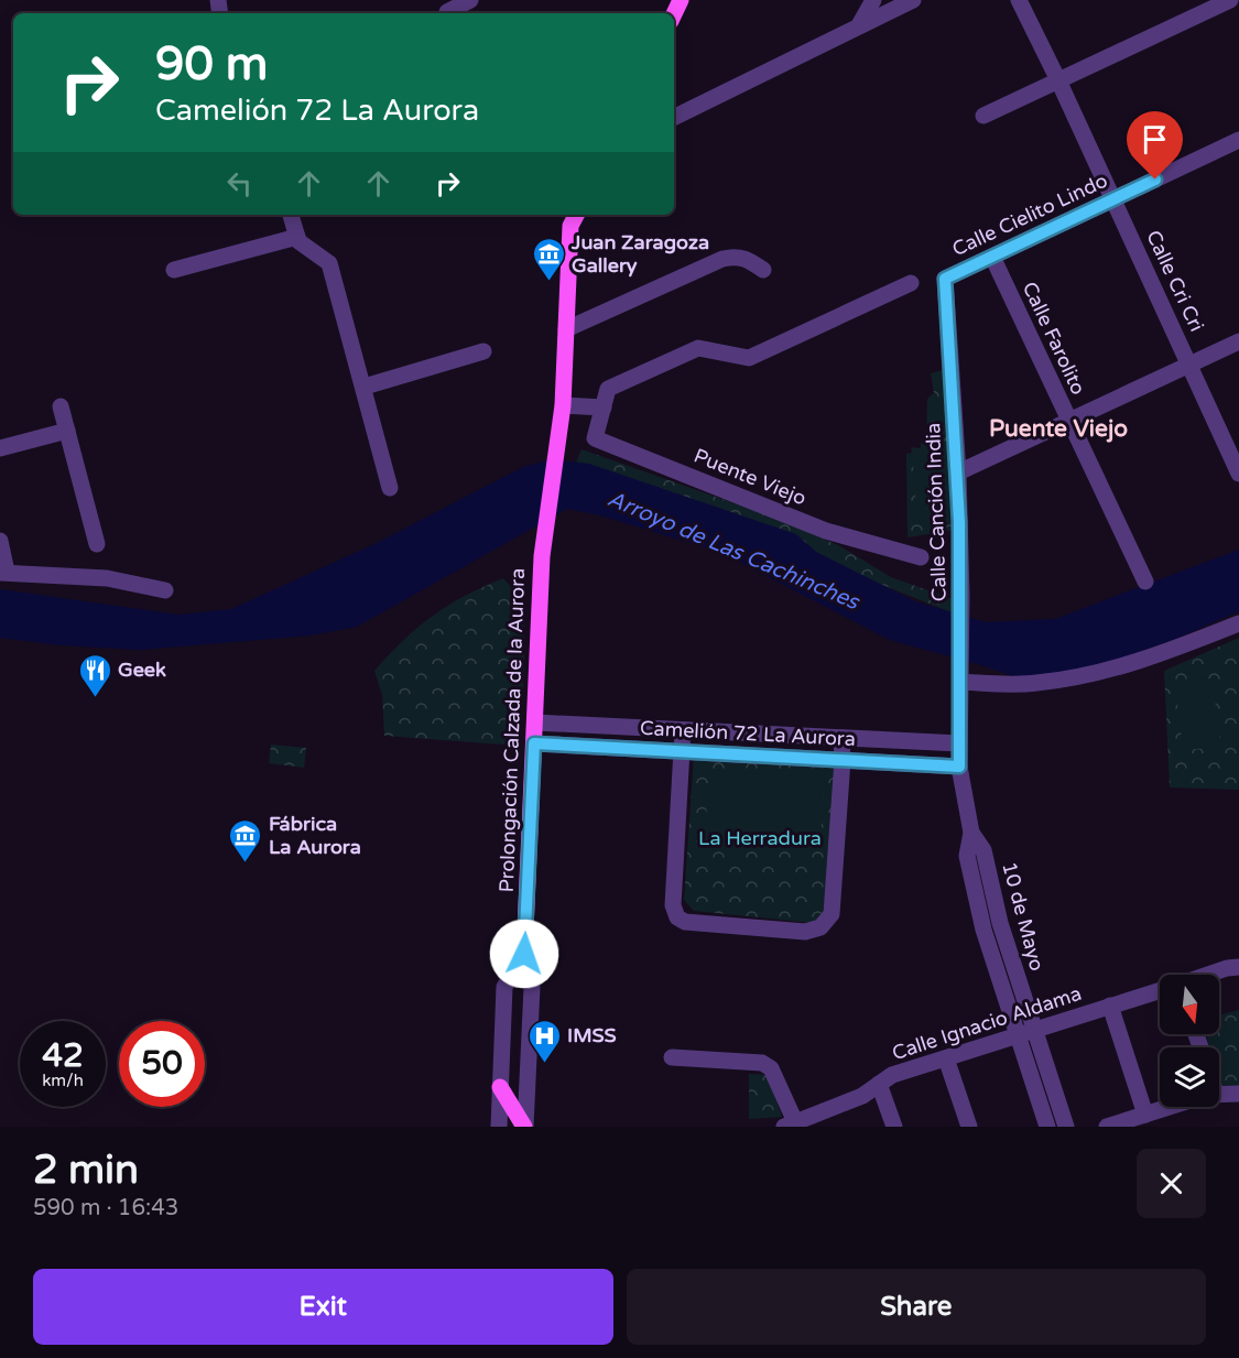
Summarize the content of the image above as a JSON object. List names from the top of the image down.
{
  "streets": {
    "main road": ["Prolongación Calzada de la Aurora"],
    "street": [
      "Calle Cielito Lindo",
      "Calle Cri Cri",
      "Calle Farolito",
      "Puente Viejo",
      "Calle Canción India",
      "Camelión 72 La Aurora",
      "10 de Mayo",
      "Calle Ignacio Aldama"
    ]
  },
  "crossings": [
    ["Calle Cielito Lindo", "Calle Cri Cri"],
    ["Calle Cielito Lindo", "Calle Farolito"],
    ["Calle Cielito Lindo", "Calle Canción India"],
    ["Calle Canción India", "Camelión 72 La Aurora"],
    ["Calle Canción India", "10 de Mayo"],
    ["Prolongación Calzada de la Aurora", "Camelión 72 La Aurora"],
    ["Camelión 72 La Aurora", "10 de Mayo"],
    ["10 de Mayo", "Calle Ignacio Aldama"]
  ],
  "districts": ["Puente Viejo"],
  "water": ["Arroyo de Las Cachinches"],
  "parks": ["La Herradura"],
  "places": {
    "museum": ["Juan Zaragoza Gallery", "Fábrica La Aurora"],
    "restaurant": ["Geek"],
    "hospital": ["IMSS"]
  },
  "north": "bottom",
  "page": {
    "turn": ["90 m", "Camelión 72 La Aurora"],
    "speed": "42 km/h",
    "limit": "50",
    "heading": ["2 min", "590 m · 16:43"],
    "buttons": ["Exit", "Share"]
  }
}
